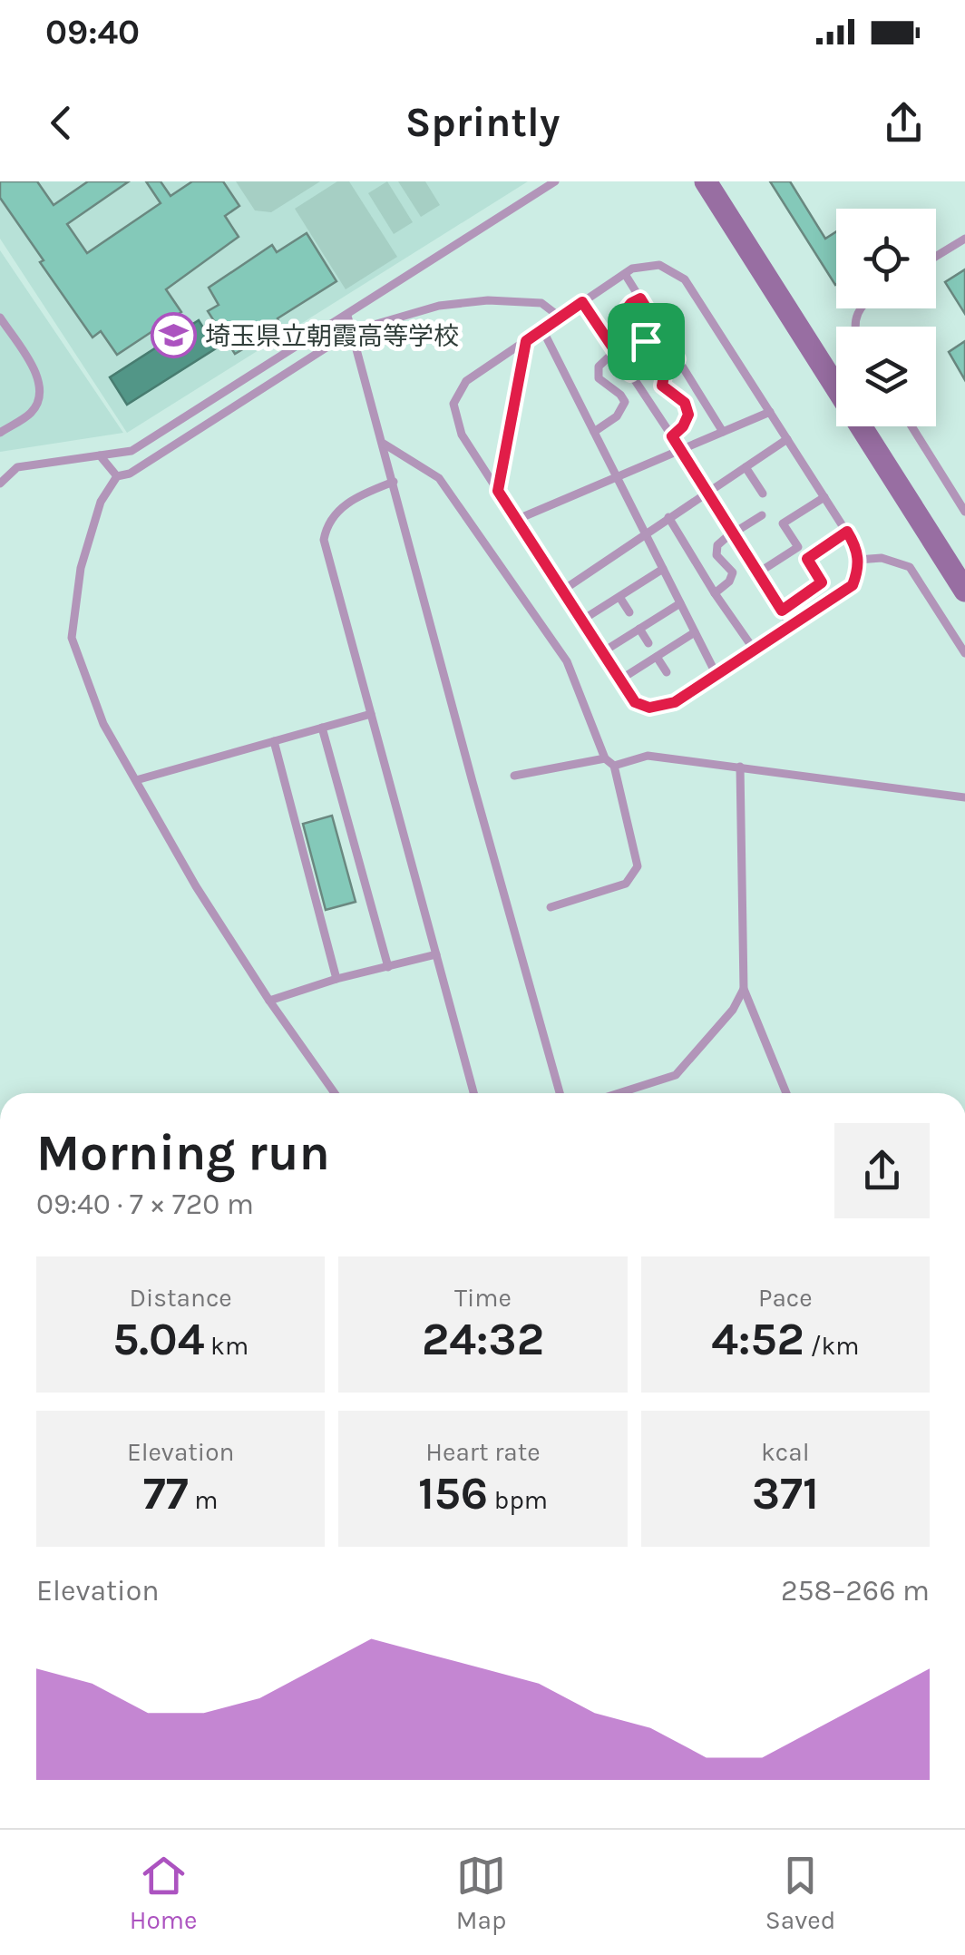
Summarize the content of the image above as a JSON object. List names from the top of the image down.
{
  "places": {
    "school or university": ["埼玉県立朝霞高等学校"]
  },
  "page": {
    "status": "09:40",
    "header": "Sprintly",
    "heading": ["Morning run", "09:40 · 7 × 720 m"],
    "stats": [
      ["Distance", "5.04 km"],
      ["Time", "24:32"],
      ["Pace", "4:52 /km"],
      ["Elevation", "77 m"],
      ["Heart rate", "156 bpm"],
      ["kcal", "371"]
    ],
    "chart": ["Elevation", "258–266 m"],
    "tabs": ["Home", "Map", "Saved"]
  }
}
